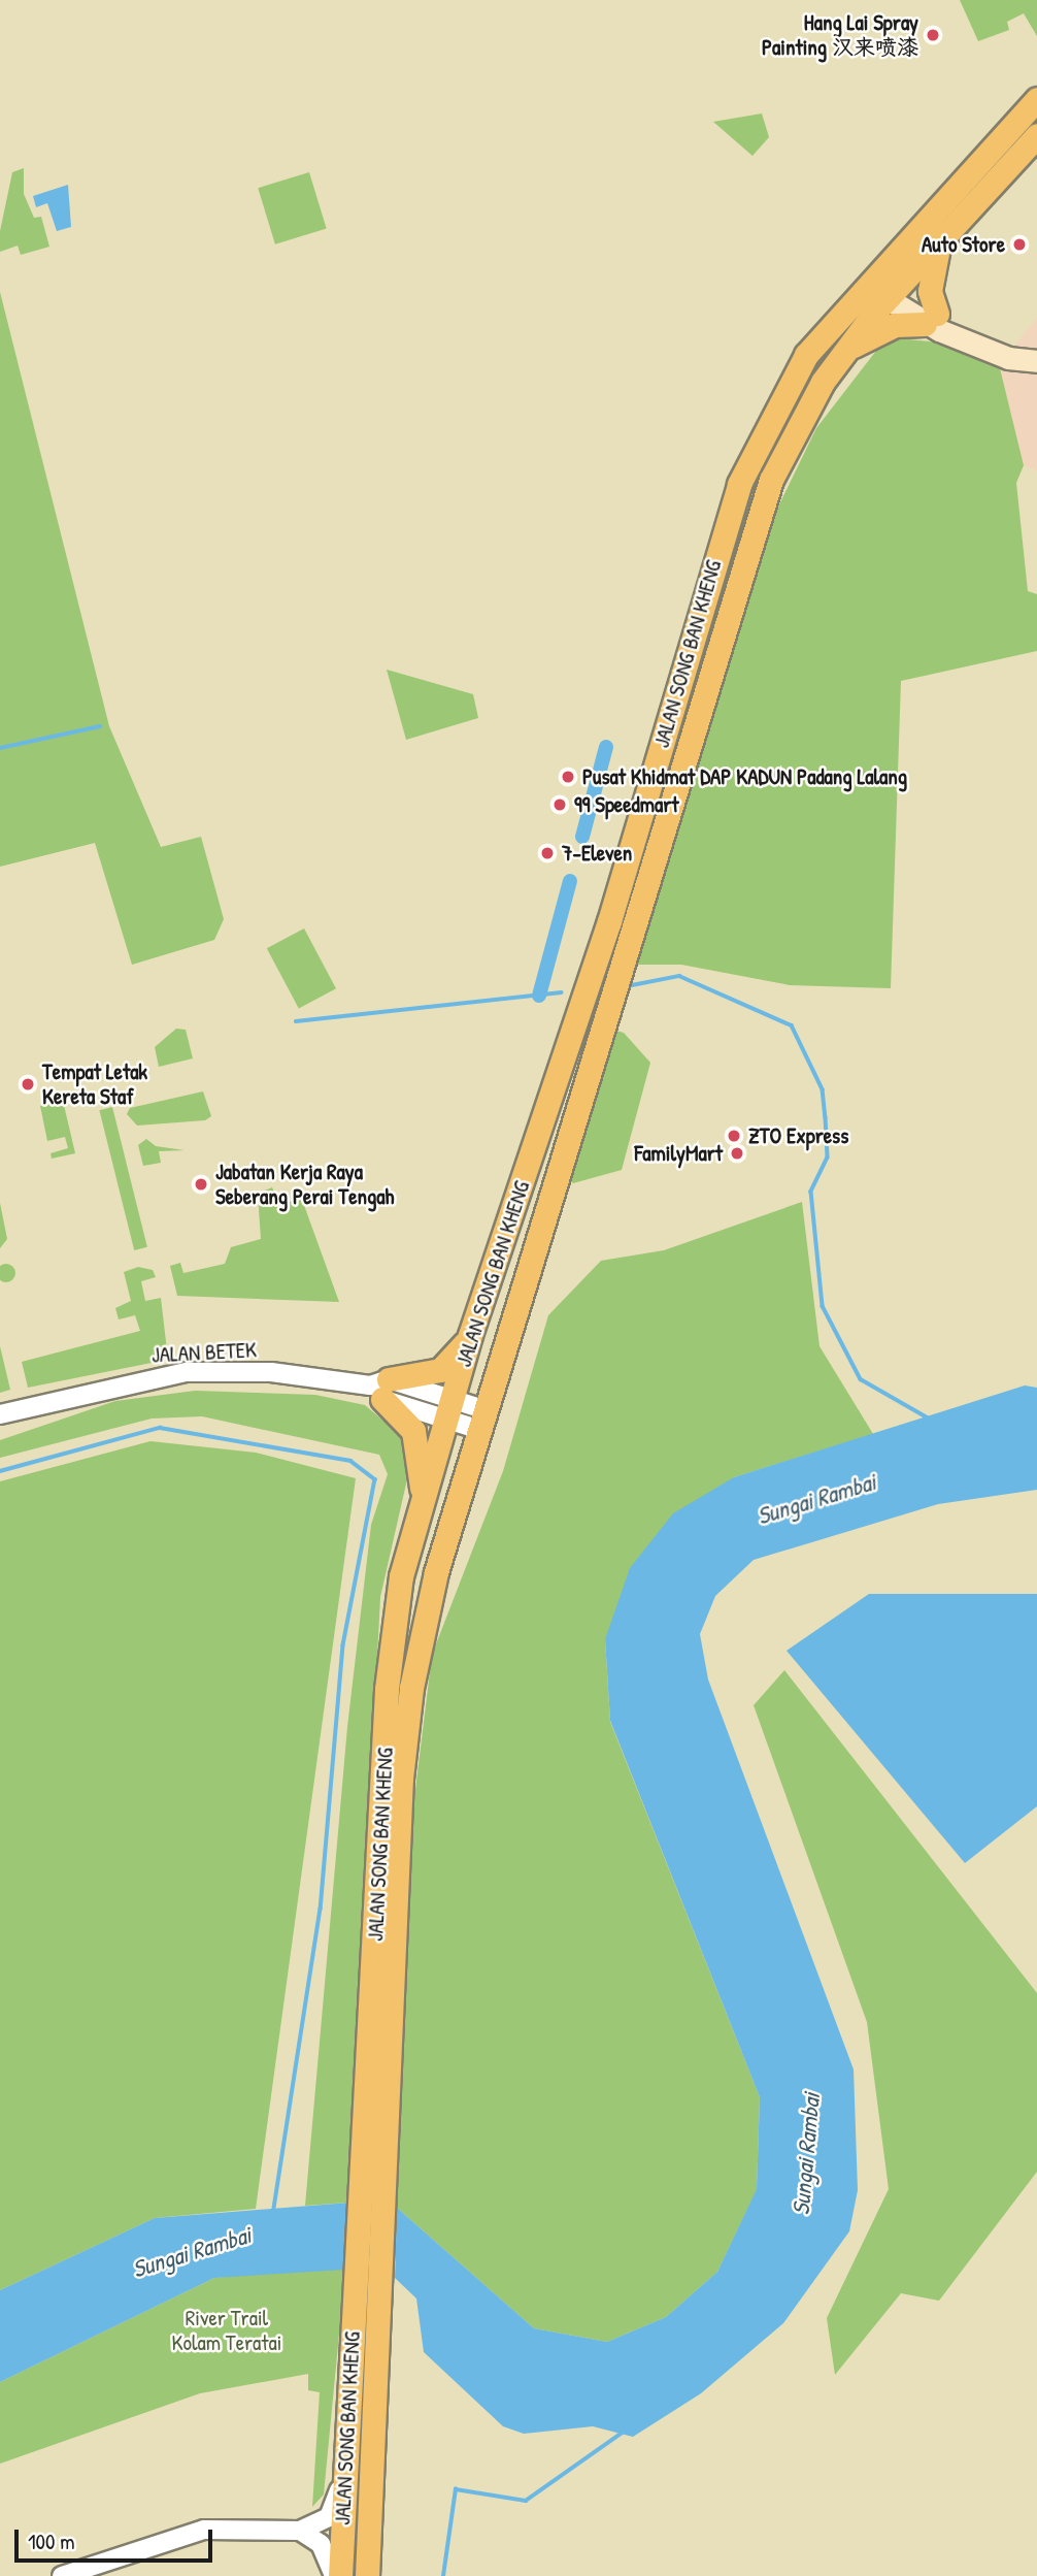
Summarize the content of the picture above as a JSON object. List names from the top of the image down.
{
  "streets": {
    "main road": ["JALAN SONG BAN KHENG"],
    "street": ["JALAN BETEK"]
  },
  "crossings": [
    ["JALAN SONG BAN KHENG", "JALAN BETEK"]
  ],
  "water": ["Sungai Rambai"],
  "parks": ["River Trail Kolam Teratai"],
  "places": [
    "Hang Lai Spray Painting 汉来喷漆",
    "Auto Store",
    "Pusat Khidmat DAP KADUN Padang Lalang",
    "99 Speedmart",
    "7-Eleven",
    "Tempat Letak Kereta Staf",
    "ZTO Express",
    "FamilyMart",
    "Jabatan Kerja Raya Seberang Perai Tengah"
  ],
  "scale_bar": "100 m"
}
